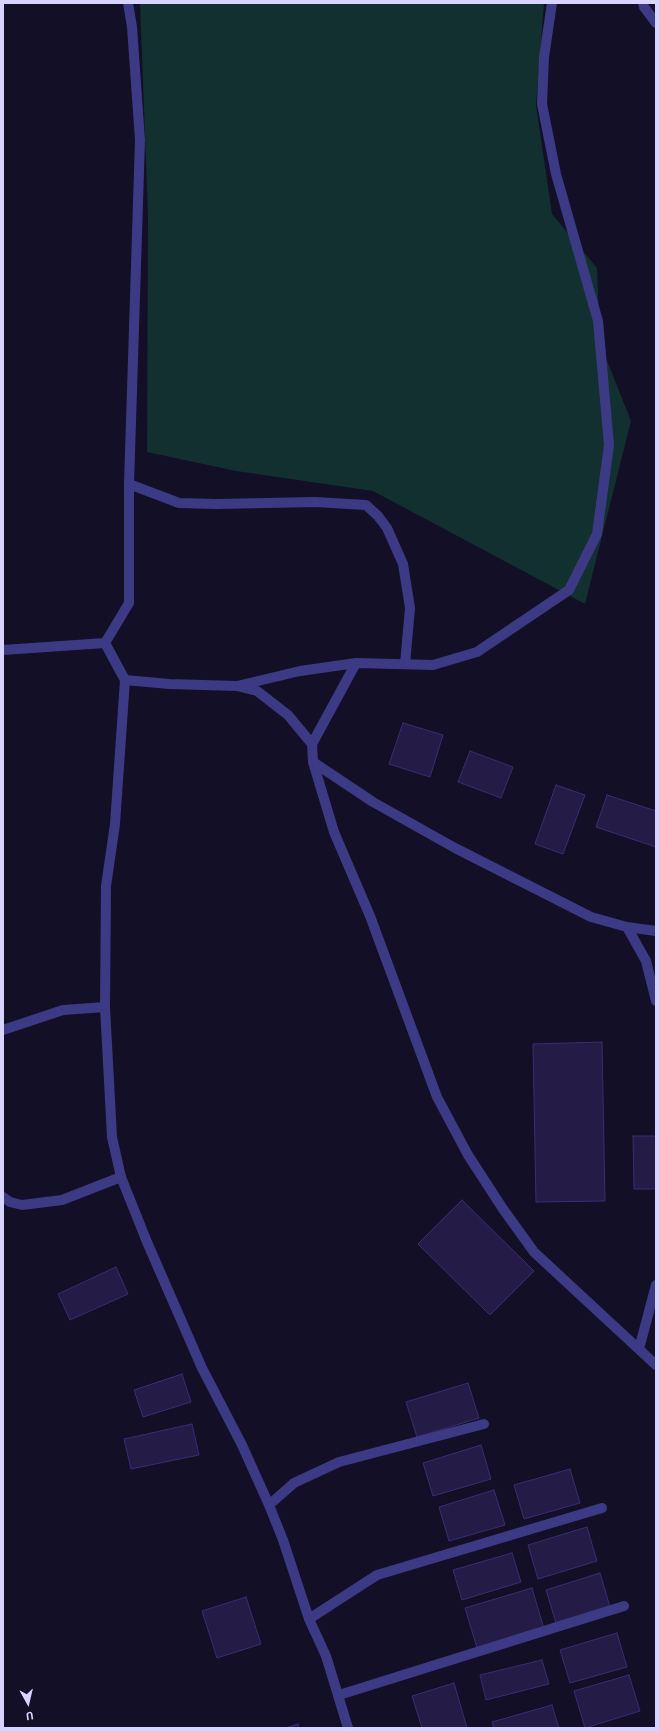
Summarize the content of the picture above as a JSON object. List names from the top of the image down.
{
  "north": "bottom"
}
